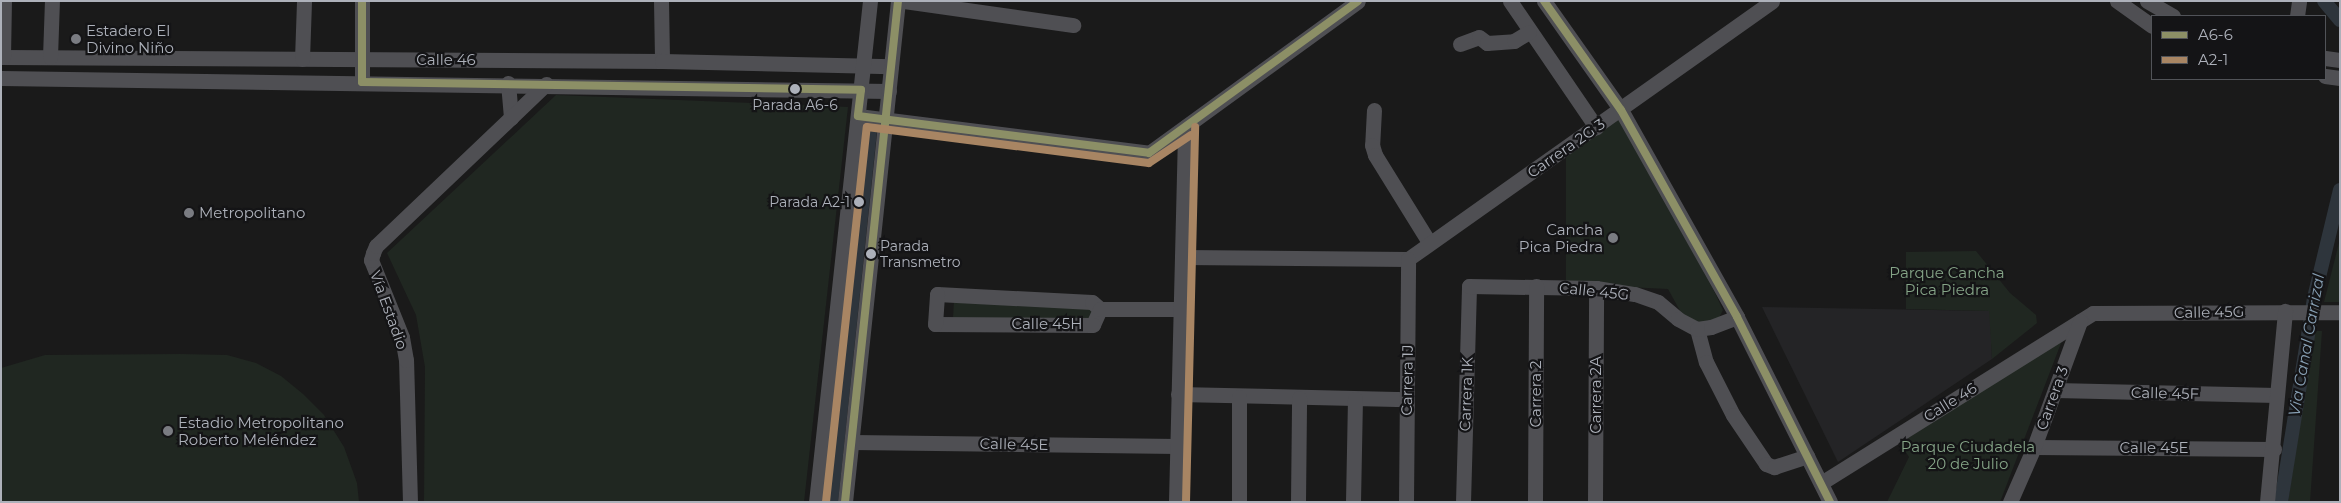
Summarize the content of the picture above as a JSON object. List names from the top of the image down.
{
  "streets": {
    "street": [
      "Calle 46",
      "Carrera 2G 3",
      "Calle 45G",
      "Vía Estadio",
      "Calle 45H",
      "Carrera 1J",
      "Calle 45F",
      "Carrera 1K",
      "Carrera 2",
      "Carrera 2A",
      "Carrera 3",
      "Calle 45E"
    ]
  },
  "crossings": [
    ["Calle 46", "Calle 45G"],
    ["Calle 46", "Vía Estadio"],
    ["Calle 46", "Carrera 3"],
    ["Carrera 2G 3", "Carrera 1J"],
    ["Calle 45G", "Carrera 1K"],
    ["Calle 45G", "Carrera 2"],
    ["Calle 45G", "Carrera 2A"],
    ["Calle 45G", "Carrera 3"],
    ["Calle 45F", "Carrera 3"],
    ["Carrera 3", "Calle 45E"]
  ],
  "water": ["Via Canal Carrizal"],
  "parks": ["Parque Cancha Pica Piedra", "Parque Ciudadela 20 de Julio"],
  "places": [
    "Estadero El Divino Niño",
    "Parada A6-6",
    "Parada A2-1",
    "Metropolitano",
    "Cancha Pica Piedra",
    "Parada Transmetro",
    "Estadio Metropolitano Roberto Meléndez"
  ],
  "lines": ["transit line A6-6", "transit line A2-1"],
  "legend": ["A6-6", "A2-1"]
}
